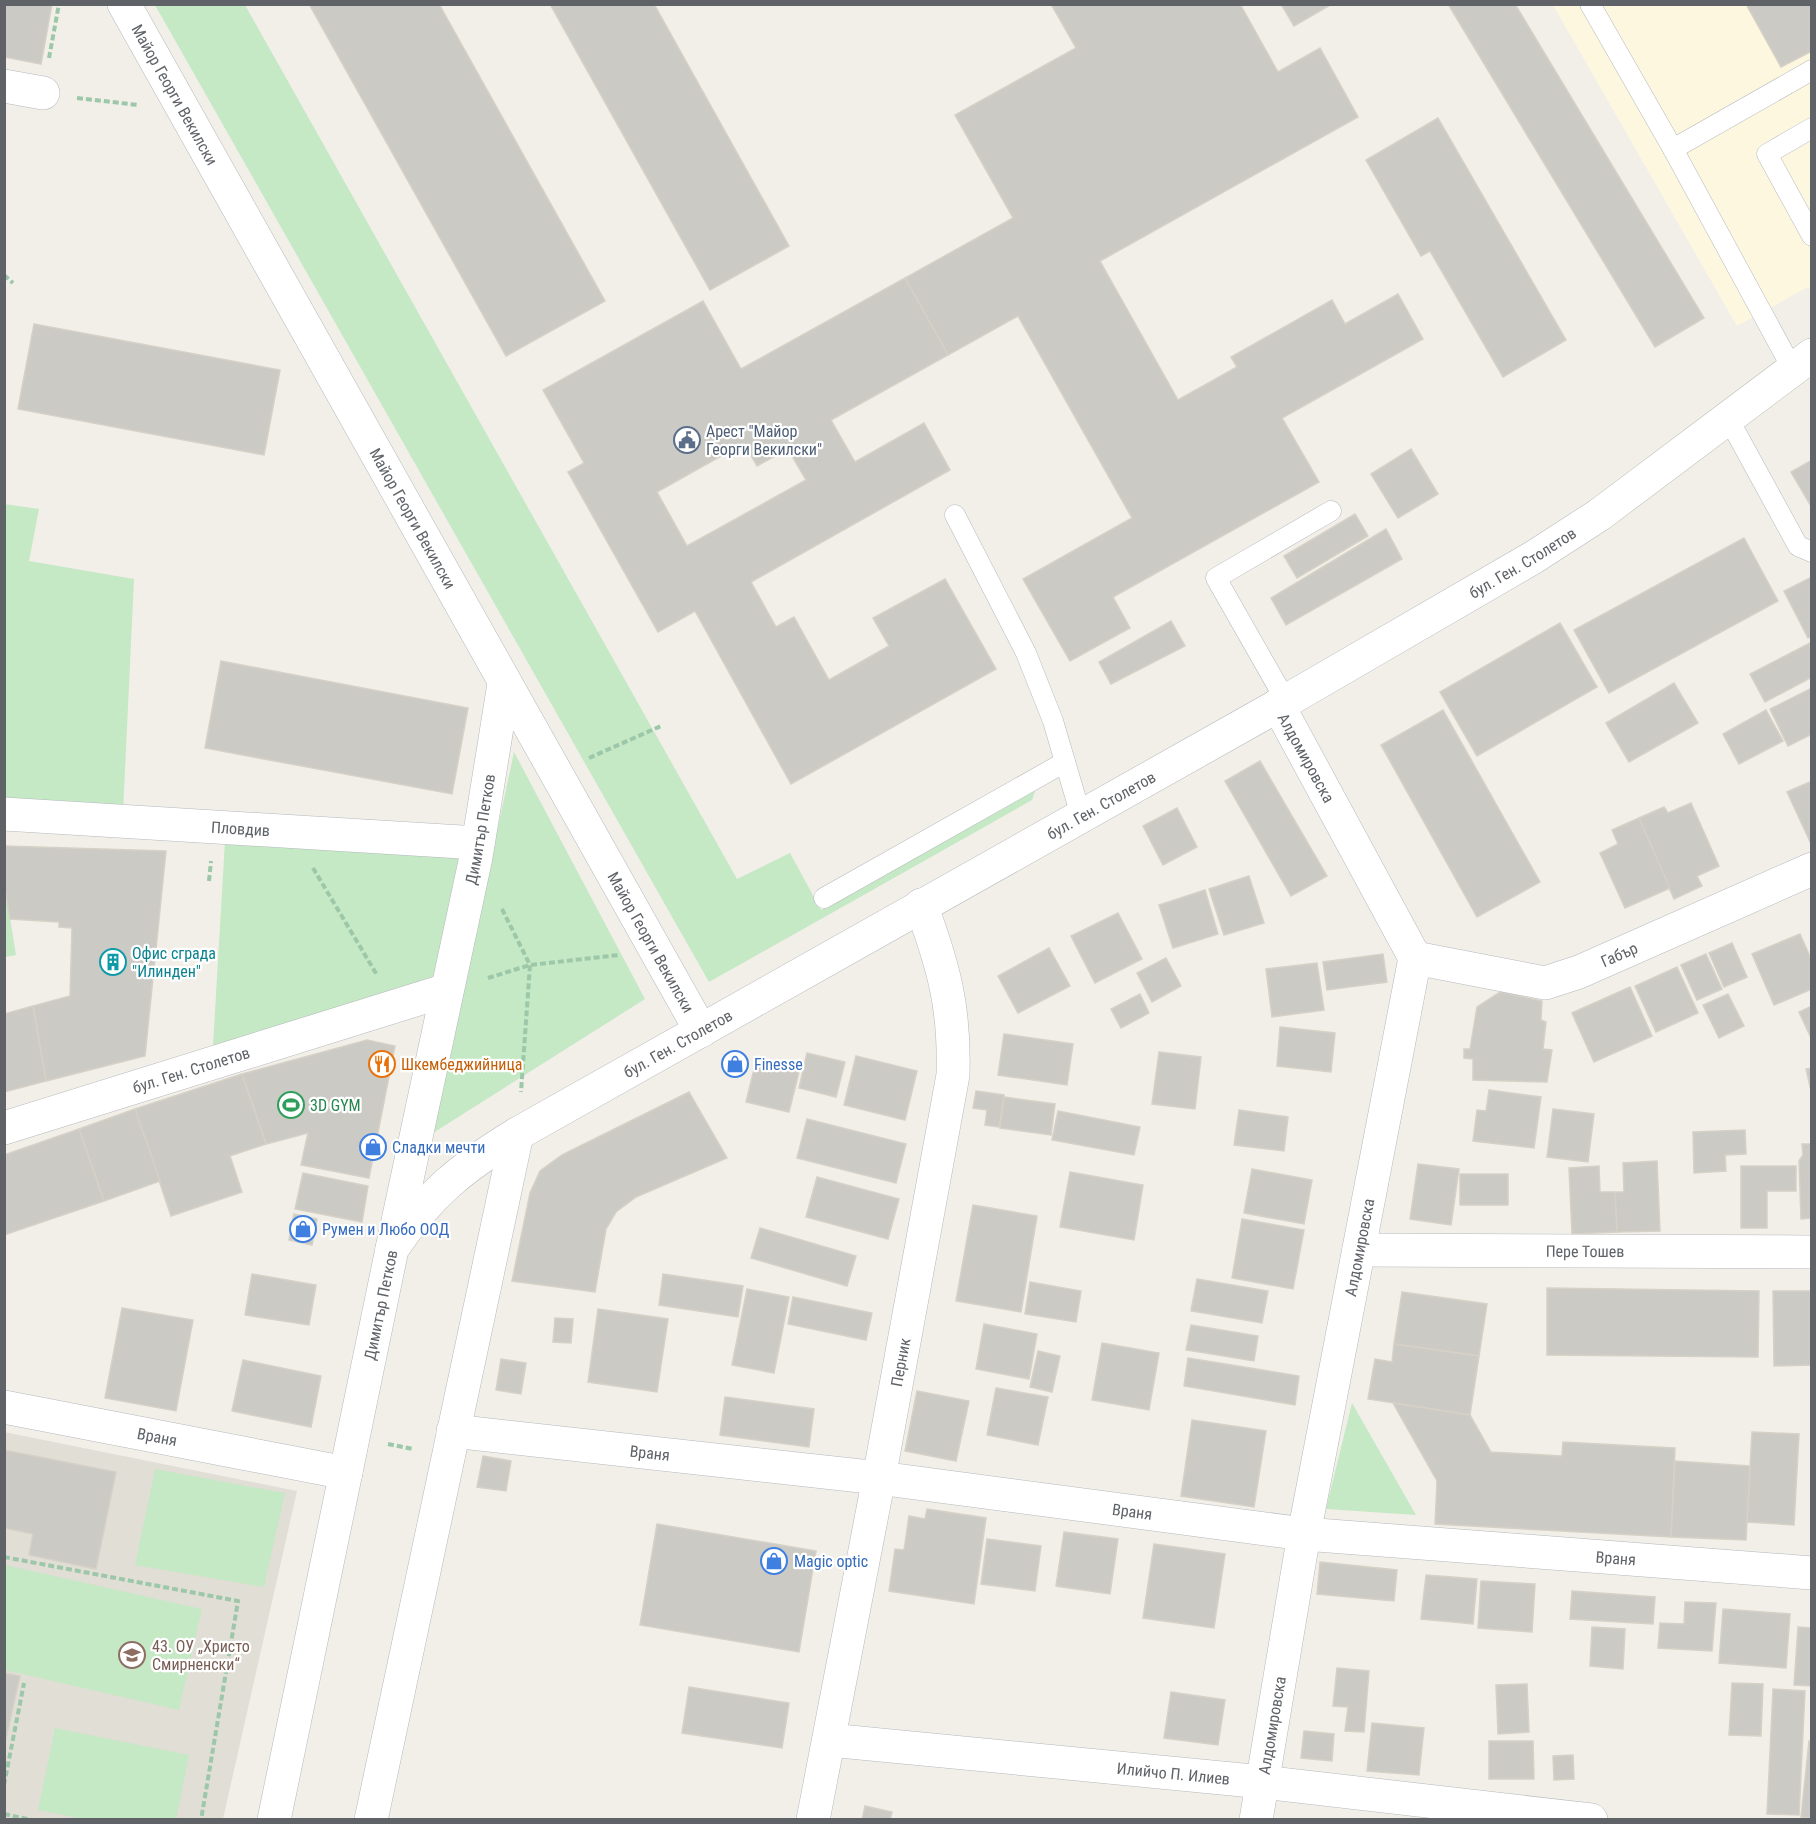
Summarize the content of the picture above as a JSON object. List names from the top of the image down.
{
  "streets": {
    "street": [
      "Майор Георги Векилски",
      "бул. Ген. Столетов",
      "Алдомировска",
      "Пловдив",
      "Димитър Петков",
      "Габър",
      "Пере Тошев",
      "Перник",
      "Враня",
      "Илийчо П. Илиев"
    ]
  },
  "crossings": [
    ["Майор Георги Векилски", "бул. Ген. Столетов"],
    ["Майор Георги Векилски", "Димитър Петков"],
    ["бул. Ген. Столетов", "Алдомировска"],
    ["бул. Ген. Столетов", "Димитър Петков"],
    ["бул. Ген. Столетов", "Перник"],
    ["Алдомировска", "Габър"],
    ["Алдомировска", "Пере Тошев"],
    ["Алдомировска", "Враня"],
    ["Алдомировска", "Илийчо П. Илиев"],
    ["Пловдив", "Димитър Петков"],
    ["Димитър Петков", "Враня"],
    ["Перник", "Враня"],
    ["Перник", "Илийчо П. Илиев"]
  ],
  "places": {
    "public building": ["Арест \"Майор Георги Векилски\""],
    "building": ["Офис сграда \"Илинден\""],
    "restaurant": ["Шкембеджийница"],
    "shop": [
      "Finesse",
      "Сладки мечти",
      "Румен и Любо ООД",
      "Magic optic"
    ],
    "sports": ["3D GYM"],
    "school or university": ["43. ОУ „Христо Смирненски“"]
  }
}
